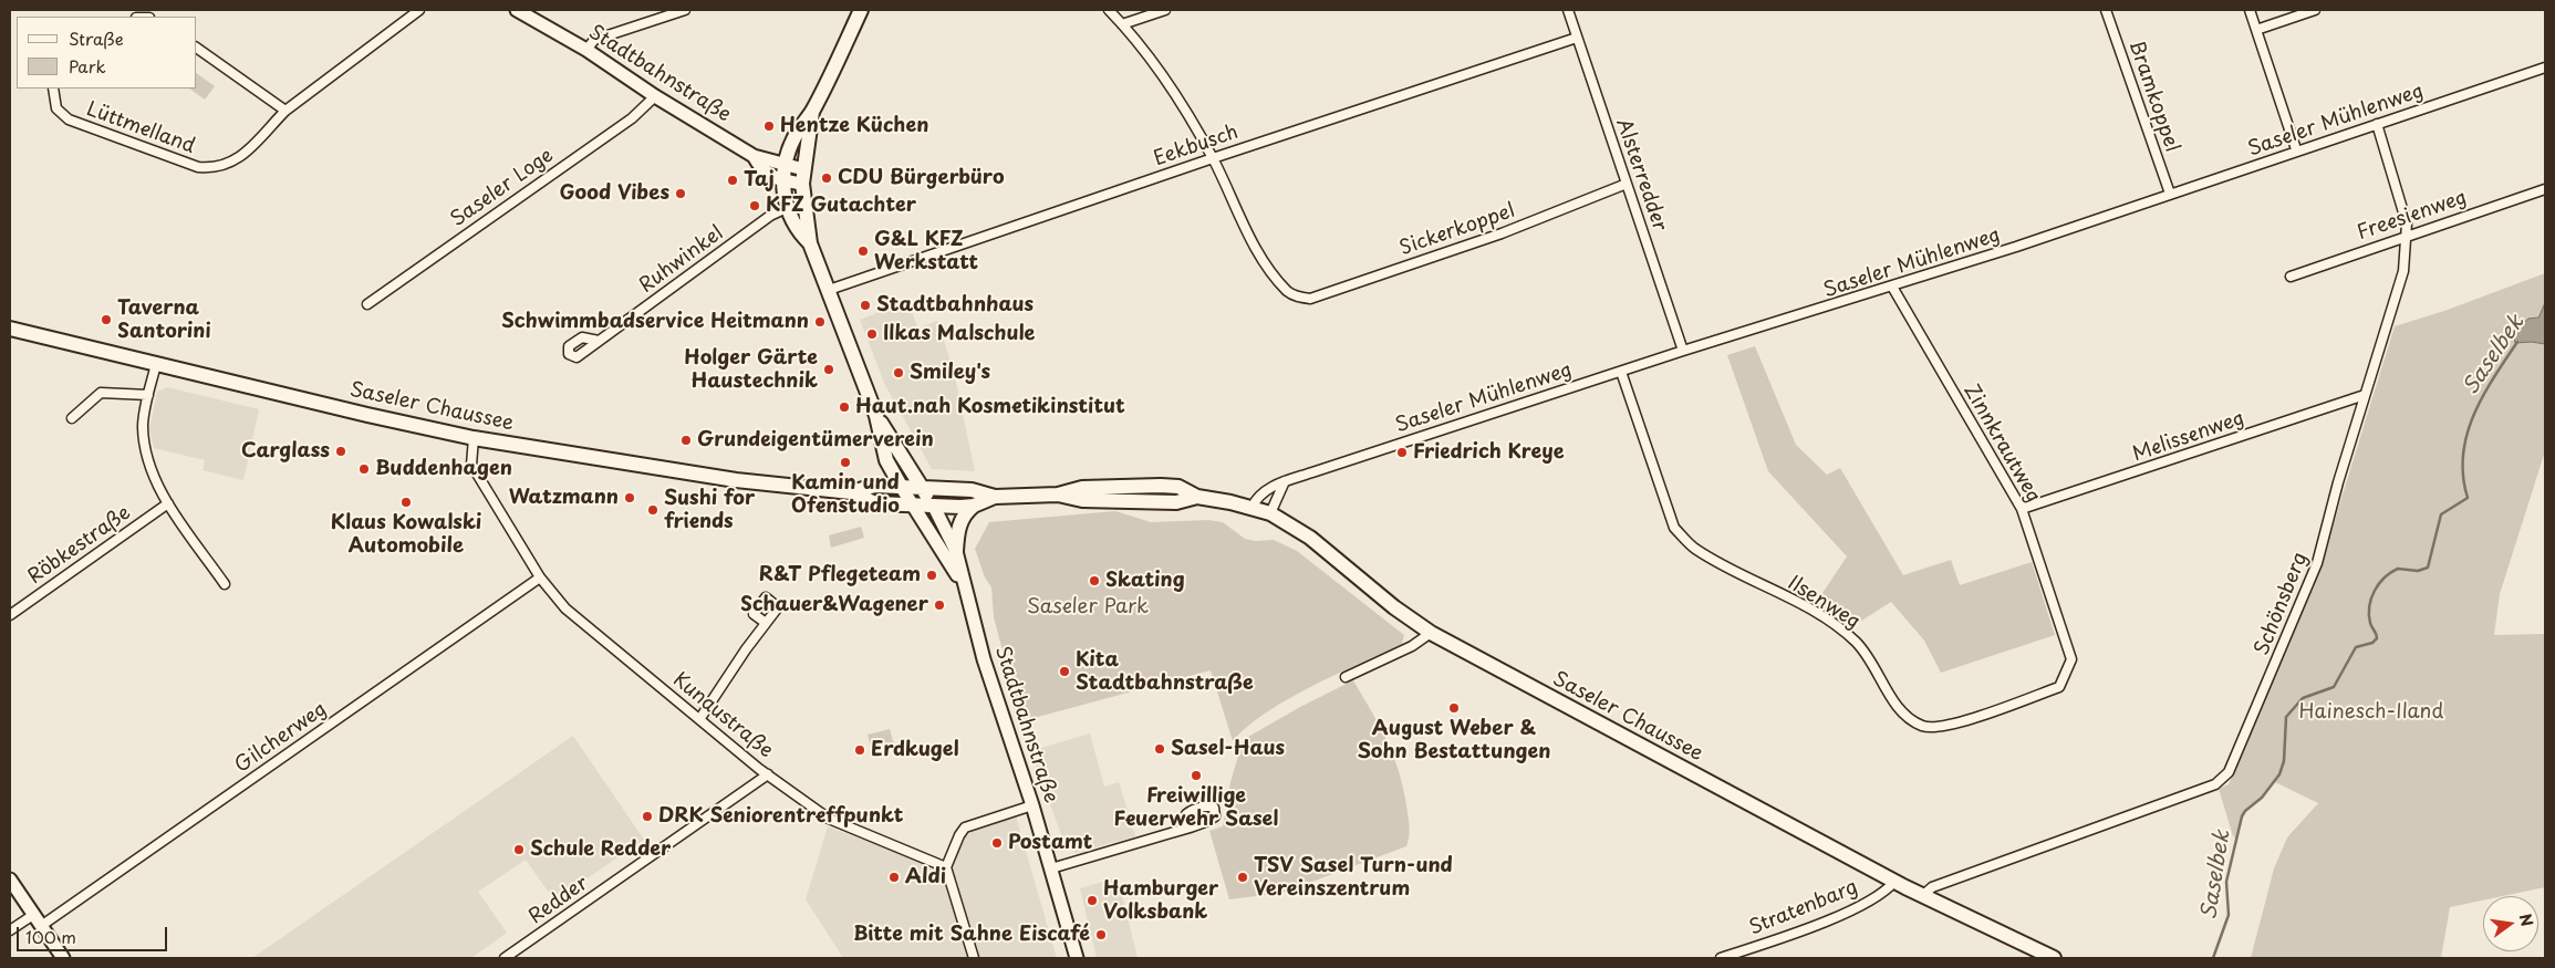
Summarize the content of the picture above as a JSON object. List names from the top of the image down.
{
  "streets": {
    "main road": ["Stadtbahnstraße", "Saseler Chaussee"],
    "street": [
      "Bramkoppel",
      "Saseler Mühlenweg",
      "Lüttmelland",
      "Eekbusch",
      "Alsterredder",
      "Saseler Loge",
      "Freesienweg",
      "Sickerkoppel",
      "Ruhwinkel",
      "Melissenweg",
      "Zinnkrautweg",
      "Röbkestraße",
      "Ilsenweg",
      "Schönsberg",
      "Kunaustraße",
      "Gilcherweg",
      "Redder",
      "Stratenbarg"
    ]
  },
  "crossings": [
    ["Stadtbahnstraße", "Eekbusch"],
    ["Stadtbahnstraße", "Saseler Loge"],
    ["Stadtbahnstraße", "Ruhwinkel"],
    ["Stadtbahnstraße", "Saseler Chaussee"],
    ["Bramkoppel", "Saseler Mühlenweg"],
    ["Saseler Mühlenweg", "Alsterredder"],
    ["Saseler Mühlenweg", "Saseler Chaussee"],
    ["Saseler Mühlenweg", "Zinnkrautweg"],
    ["Saseler Mühlenweg", "Ilsenweg"],
    ["Saseler Mühlenweg", "Schönsberg"],
    ["Eekbusch", "Alsterredder"],
    ["Eekbusch", "Sickerkoppel"],
    ["Alsterredder", "Sickerkoppel"],
    ["Freesienweg", "Schönsberg"],
    ["Saseler Chaussee", "Schönsberg"],
    ["Saseler Chaussee", "Kunaustraße"],
    ["Saseler Chaussee", "Stratenbarg"],
    ["Melissenweg", "Zinnkrautweg"],
    ["Melissenweg", "Schönsberg"],
    ["Zinnkrautweg", "Ilsenweg"],
    ["Kunaustraße", "Gilcherweg"],
    ["Kunaustraße", "Redder"]
  ],
  "water": ["Saselbek"],
  "parks": ["Saseler Park", "Hainesch-Iland"],
  "places": [
    "Hentze Küchen",
    "CDU Bürgerbüro",
    "Taj",
    "Good Vibes",
    "KFZ Gutachter",
    "G&L KFZ Werkstatt",
    "Stadtbahnhaus",
    "Taverna Santorini",
    "Schwimmbadservice Heitmann",
    "Ilkas Malschule",
    "Holger Gärte Haustechnik",
    "Smiley's",
    "Haut.nah Kosmetikinstitut",
    "Grundeigentümerverein",
    "Carglass",
    "Friedrich Kreye",
    "Kamin und Ofenstudio",
    "Buddenhagen",
    "Watzmann",
    "Klaus Kowalski Automobile",
    "Sushi for friends",
    "R&T Pflegeteam",
    "Skating",
    "Schauer&Wagener",
    "Kita Stadtbahnstraße",
    "August Weber & Sohn Bestattungen",
    "Sasel-Haus",
    "Erdkugel",
    "Freiwillige Feuerwehr Sasel",
    "DRK Seniorentreffpunkt",
    "Postamt",
    "Schule Redder",
    "Aldi",
    "TSV Sasel Turn-und Vereinszentrum",
    "Hamburger Volksbank",
    "Bitte mit Sahne Eiscafé"
  ],
  "legend": ["Straße", "Park"],
  "scale_bar": "100 m",
  "north": "right"
}
